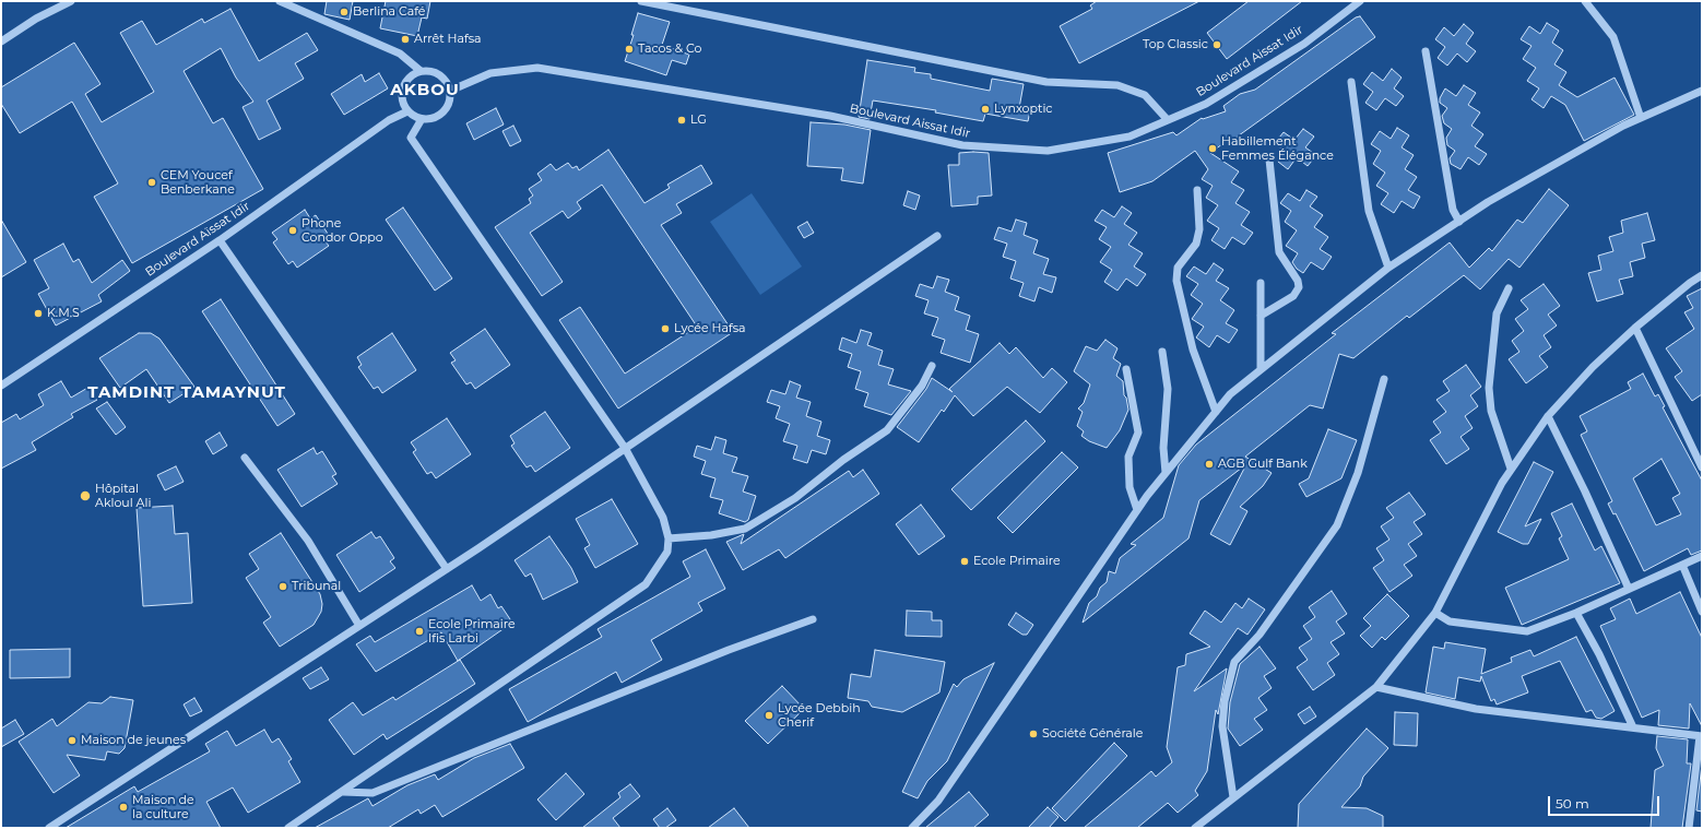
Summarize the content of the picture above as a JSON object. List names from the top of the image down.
{
  "streets": {
    "street": ["Boulevard Aissat Idir", "Boulevard Aïssat Idir"]
  },
  "crossings": [
    ["Boulevard Aissat Idir", "Boulevard Aïssat Idir"]
  ],
  "districts": ["AKBOU", "TAMDINT TAMAYNUT"],
  "places": [
    "Berlina Café",
    "Arrêt Hafsa",
    "Top Classic",
    "Tacos & Co",
    "Lynxoptic",
    "LG",
    "Habillement Femmes Élégance",
    "CEM Youcef Benberkane",
    "Phone Condor Oppo",
    "K.M.S",
    "Lycée Hafsa",
    "AGB Gulf Bank",
    "Hôpital Akloul Ali",
    "Ecole Primaire",
    "Tribunal",
    "Ecole Primaire Ifis Larbi",
    "Lycée Debbih Cherif",
    "Société Générale",
    "Maison de jeunes",
    "Maison de la culture"
  ],
  "scale_bar": "50 m"
}
